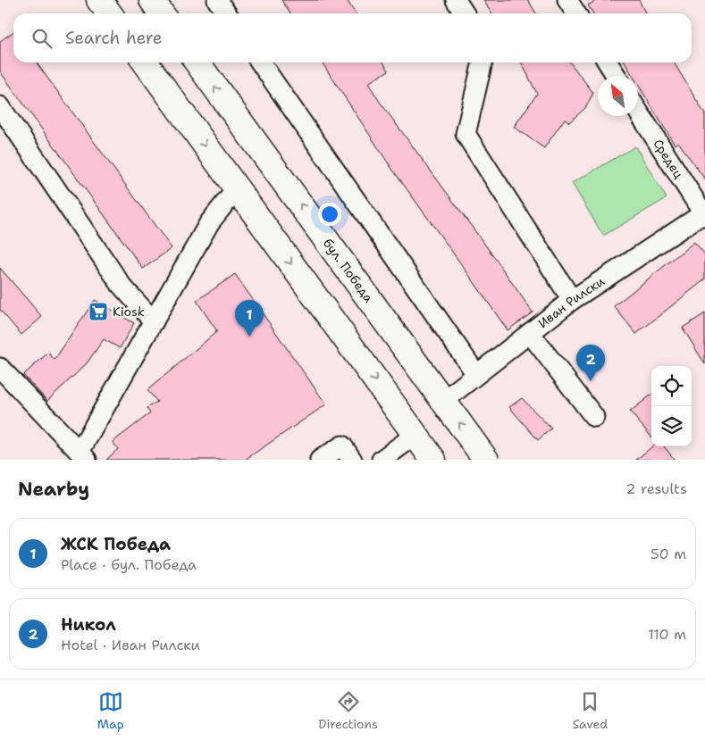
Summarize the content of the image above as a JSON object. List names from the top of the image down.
{
  "streets": {
    "main road": ["бул. Победа"],
    "street": ["Средец", "Иван Рилски"]
  },
  "crossings": [
    ["Средец", "Иван Рилски"],
    ["бул. Победа", "Иван Рилски"]
  ],
  "places": {
    "supermarket": ["Kiosk"]
  },
  "north": "top left",
  "page": {
    "search": "Search here",
    "pins": ["1", "2"],
    "heading": ["Nearby", "2 results"],
    "list": [
      {
        "mark": "1",
        "name": "ЖСК Победа",
        "note": "Place · бул. Победа",
        "value": "50 m"
      },
      {
        "mark": "2",
        "name": "Никол",
        "note": "Hotel · Иван Рилски",
        "value": "110 m"
      }
    ],
    "nav": ["Map", "Directions", "Saved"]
  }
}
